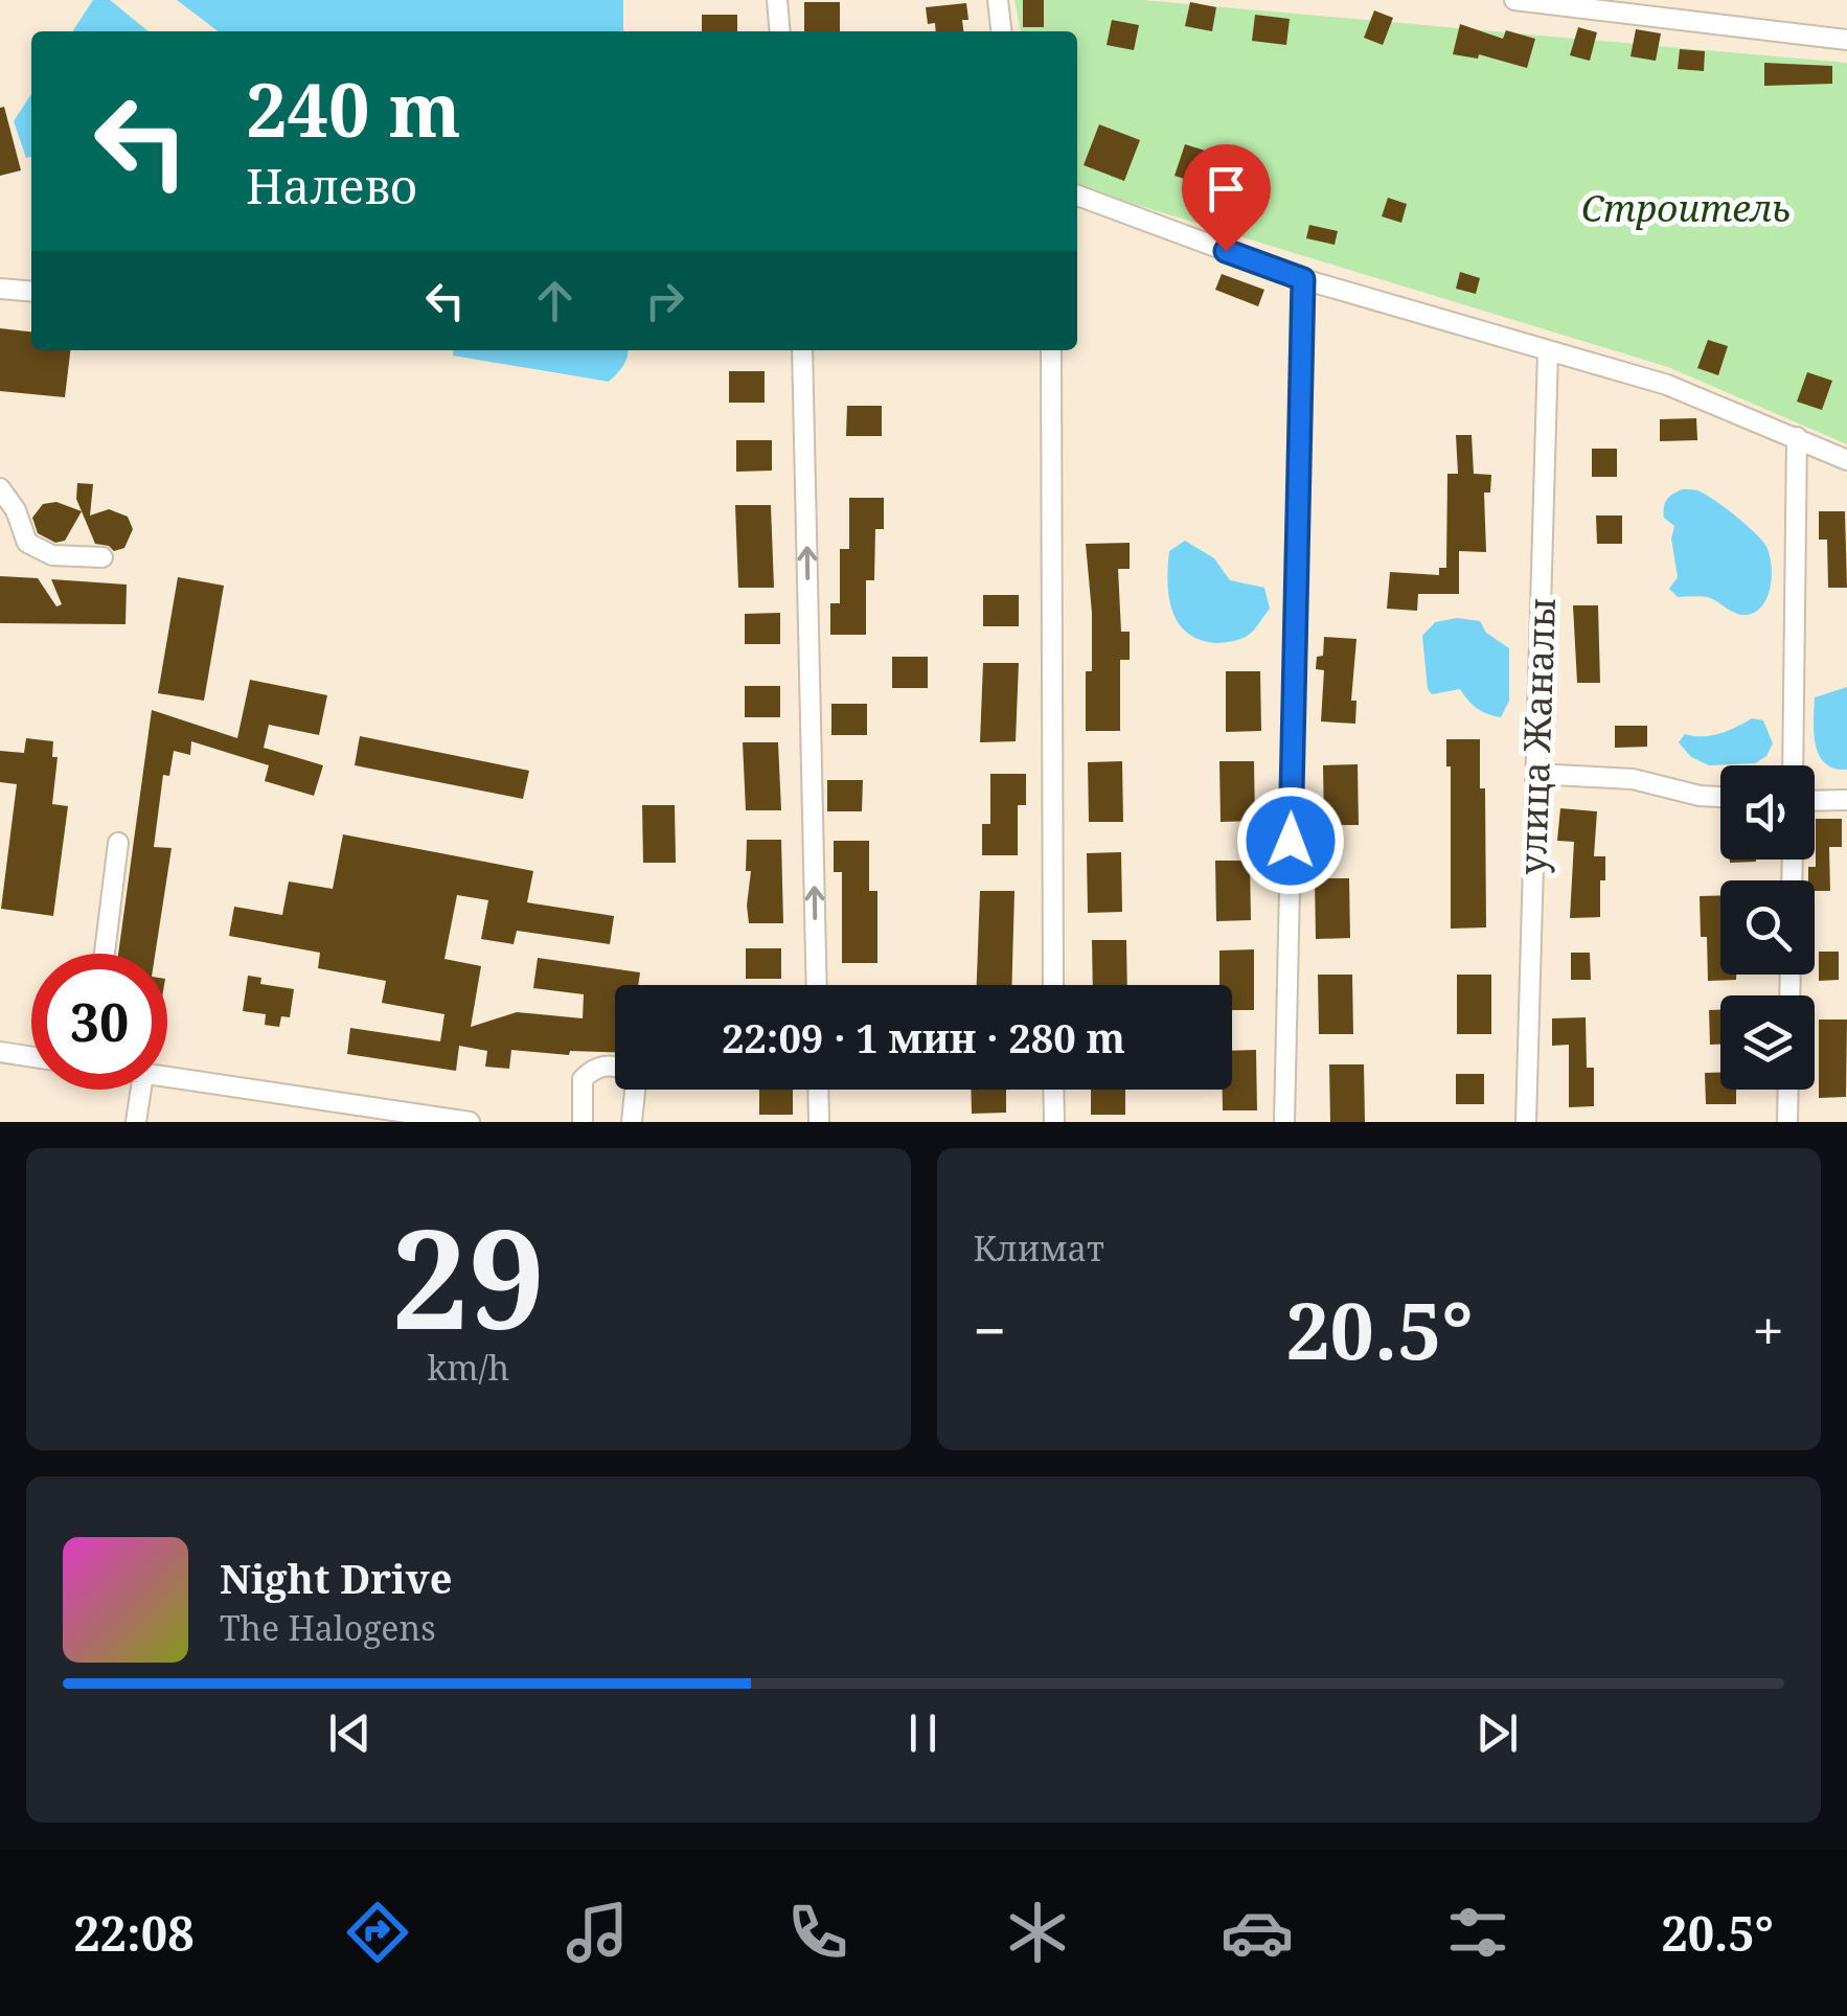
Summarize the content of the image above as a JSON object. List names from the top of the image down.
{
  "streets": {
    "street": ["улица Жаналы"]
  },
  "parks": ["Строитель"],
  "page": {
    "turn": ["240 m", "Налево"],
    "limit": "30",
    "trip": "22:09 · 1 мин · 280 m",
    "tile": [
      ["29", "km/h"],
      "Климат"
    ],
    "heat": ["−", "20.5°", "+"],
    "song": ["Night Drive", "The Halogens"],
    "tabs": ["22:08", "20.5°"]
  }
}
